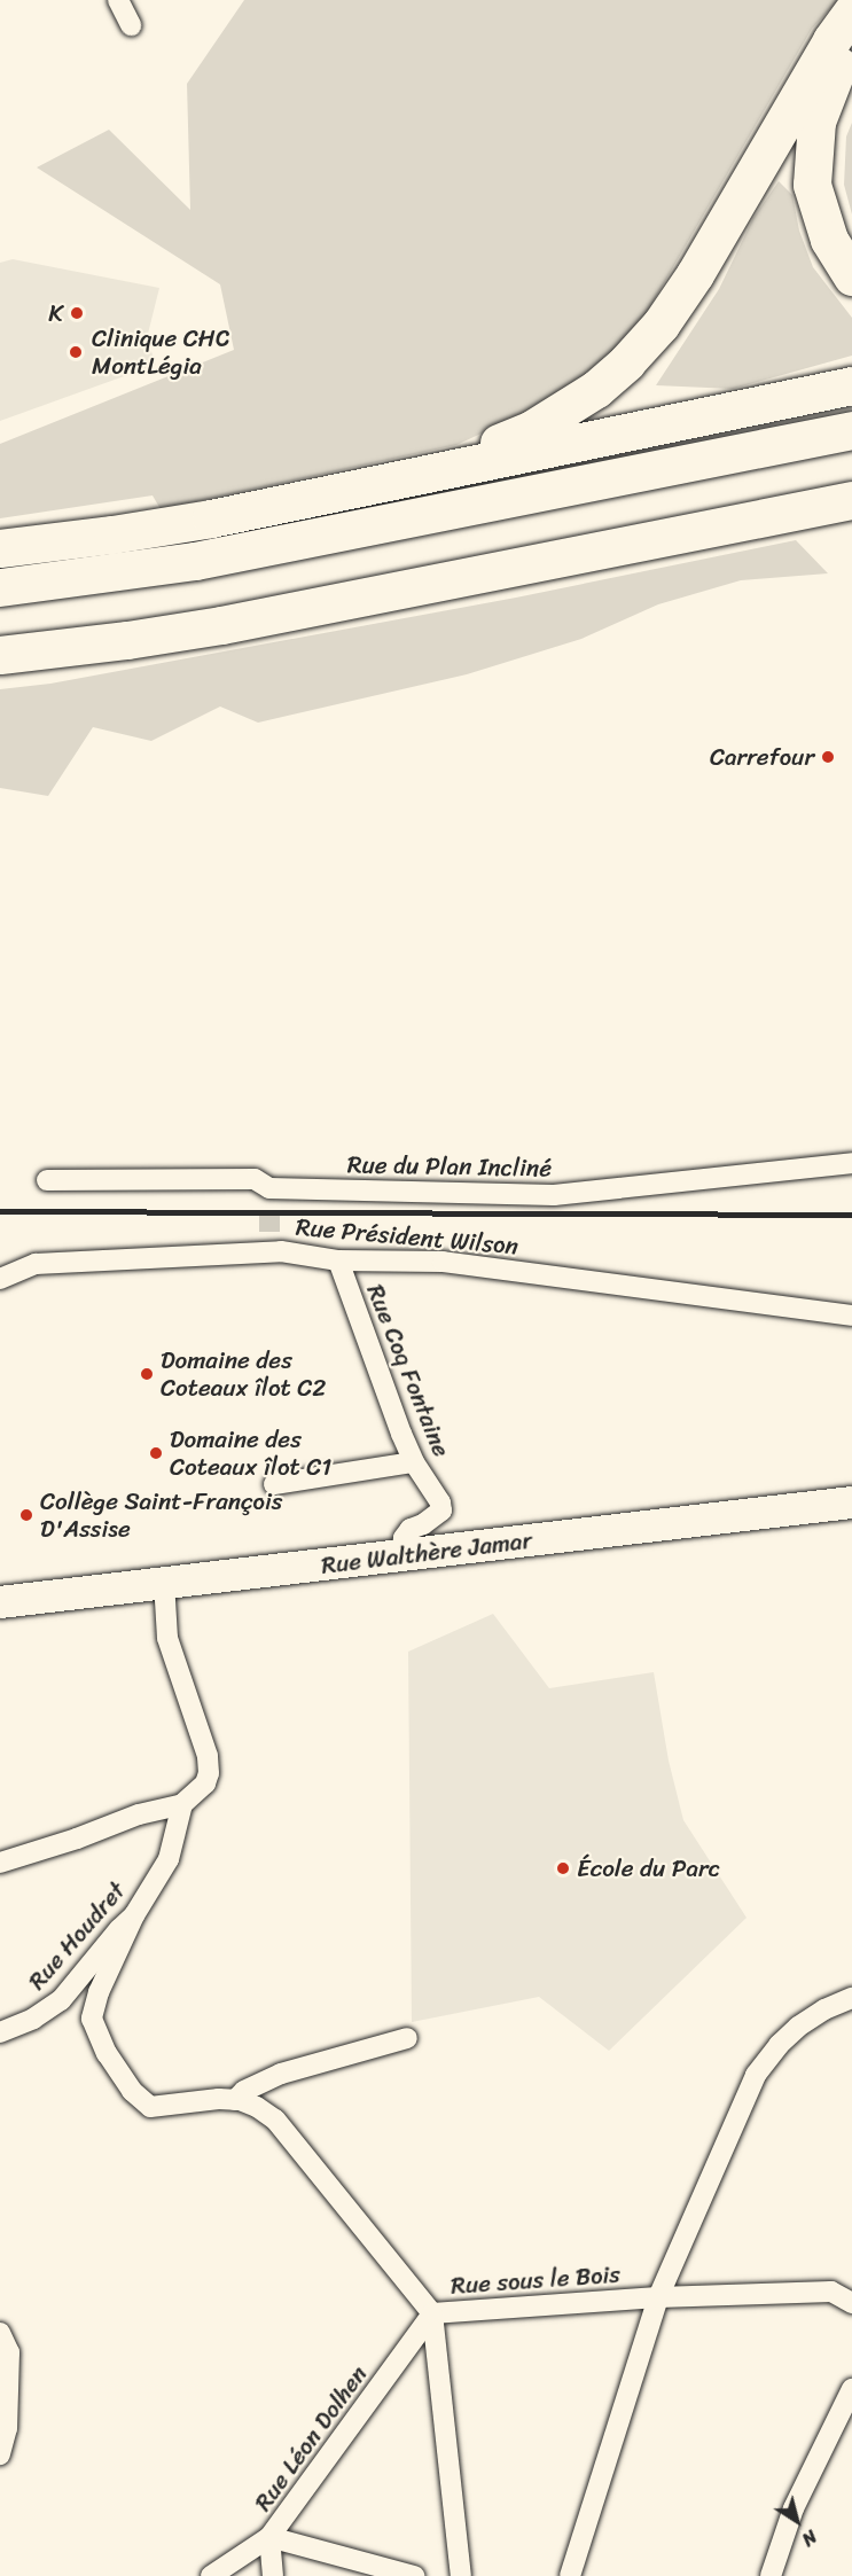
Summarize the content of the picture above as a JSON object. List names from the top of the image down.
{
  "streets": {
    "main road": ["Rue Walthère Jamar"],
    "street": [
      "Rue du Plan Incliné",
      "Rue Président Wilson",
      "Rue Coq Fontaine",
      "Rue Houdret",
      "Rue sous le Bois",
      "Rue Léon Dolhen"
    ]
  },
  "crossings": [
    ["Rue Président Wilson", "Rue Coq Fontaine"],
    ["Rue Coq Fontaine", "Rue Walthère Jamar"],
    ["Rue Houdret", "Rue sous le Bois"],
    ["Rue sous le Bois", "Rue Léon Dolhen"]
  ],
  "places": [
    "K",
    "Clinique CHC MontLégia",
    "Carrefour",
    "Domaine des Coteaux îlot C2",
    "Domaine des Coteaux îlot C1",
    "Collège Saint-François D'Assise",
    "École du Parc"
  ],
  "north": "bottom right"
}
